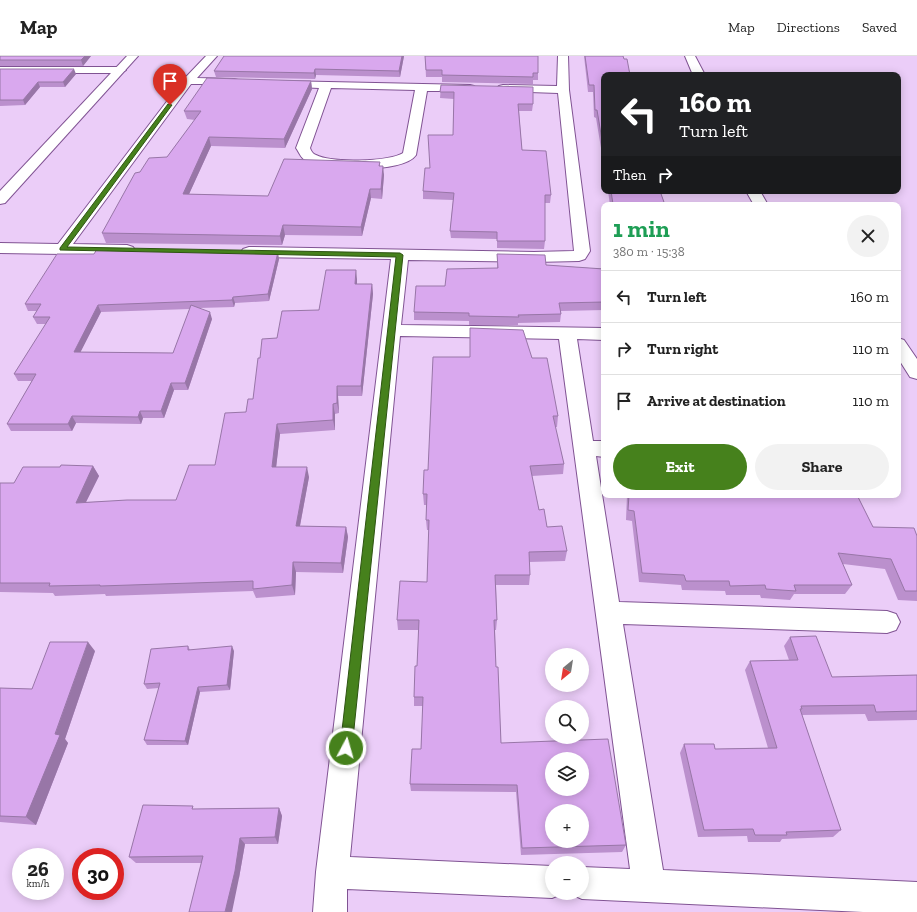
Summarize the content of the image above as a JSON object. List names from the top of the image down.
{
  "north": "bottom left",
  "page": {
    "header": "Map",
    "nav": ["Map", "Directions", "Saved"],
    "turn": ["160 m", "Turn left"],
    "then": "Then",
    "heading": ["1 min", "380 m · 15:38"],
    "list": [
      {
        "name": "Turn left",
        "value": "160 m"
      },
      {
        "name": "Turn right",
        "value": "110 m"
      },
      {
        "name": "Arrive at destination",
        "value": "110 m"
      }
    ],
    "buttons": ["Exit", "Share"],
    "map_buttons": ["+", "−"],
    "speed": "26 km/h",
    "limit": "30"
  }
}
